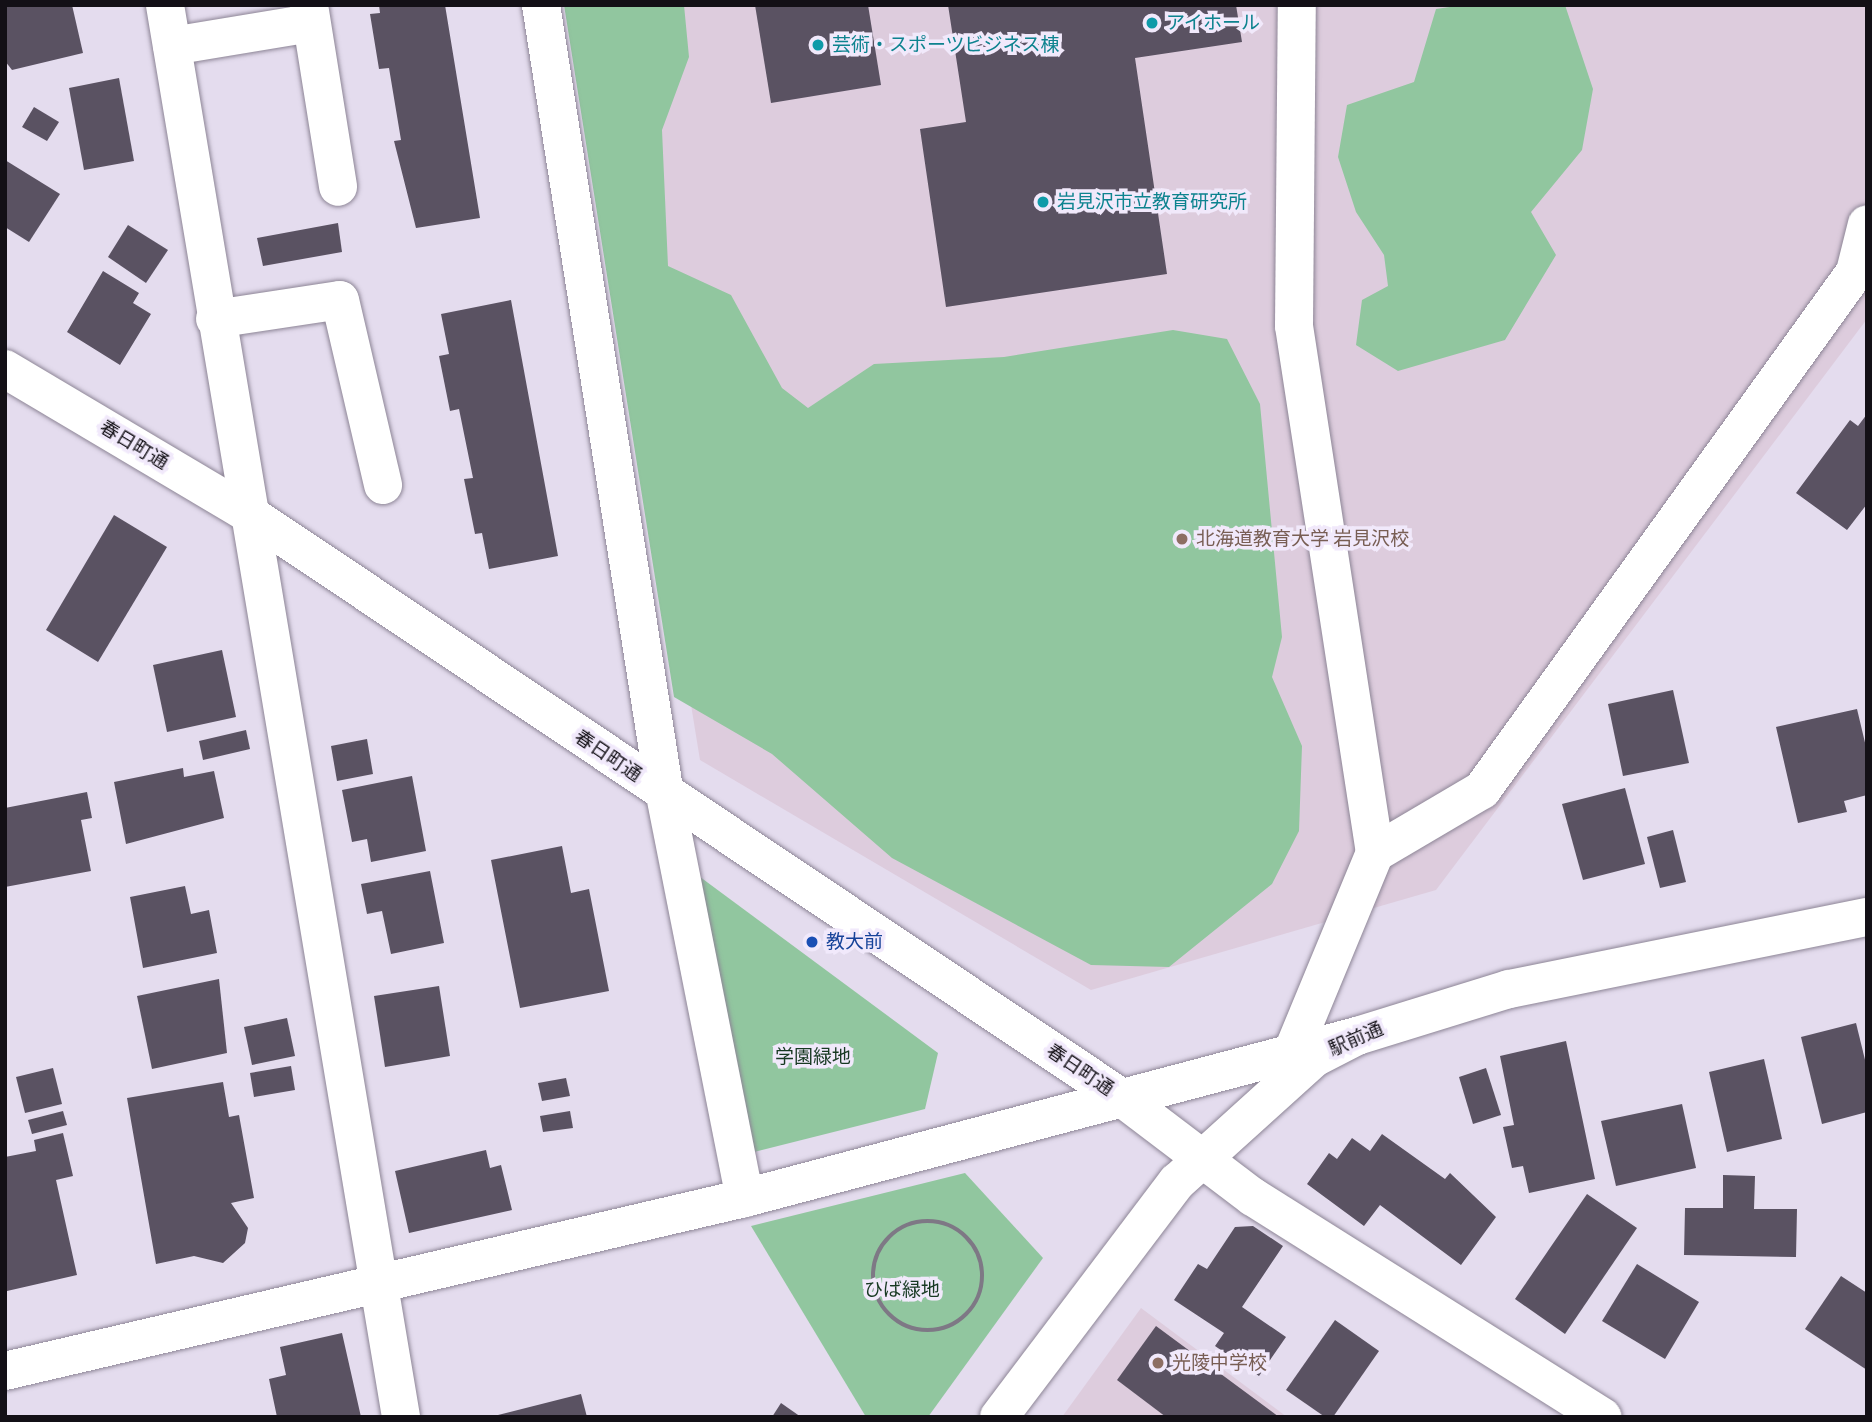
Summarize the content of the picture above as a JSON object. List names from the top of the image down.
{
  "streets": {
    "street": ["春日町通", "駅前通"]
  },
  "crossings": [
    ["春日町通", "駅前通"]
  ],
  "parks": ["学園緑地", "ひば緑地"],
  "places": [
    "アイホール",
    "芸術・スポーツビジネス棟",
    "岩見沢市立教育研究所",
    "北海道教育大学 岩見沢校",
    "教大前",
    "光陵中学校"
  ]
}
